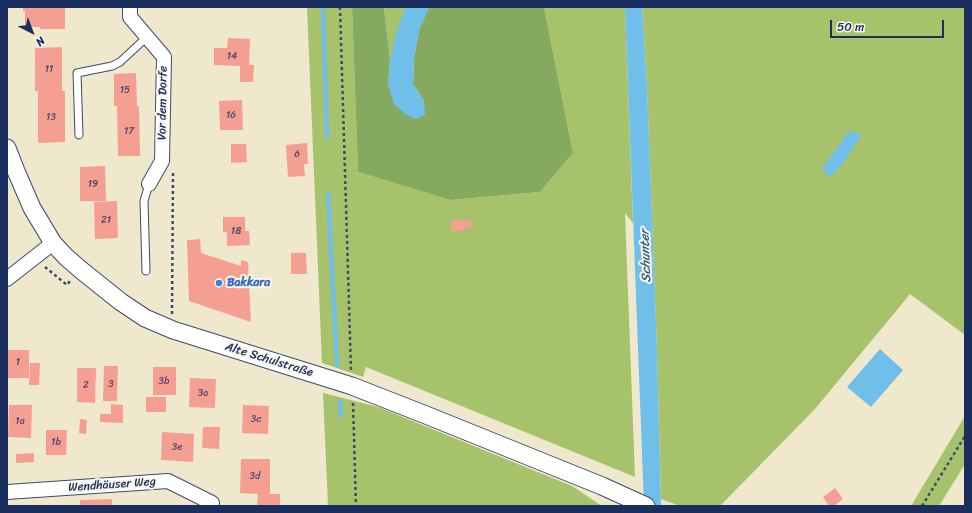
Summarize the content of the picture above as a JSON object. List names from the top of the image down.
{
  "streets": {
    "street": ["Vor dem Dorfe", "Alte Schulstraße", "Wendhäuser Weg"]
  },
  "water": ["Schunter"],
  "places": ["Bakkara"],
  "house_numbers": [
    "14",
    "11",
    "15",
    "16",
    "13",
    "17",
    "6",
    "19",
    "21",
    "18",
    "1",
    "3b",
    "3",
    "2",
    "3a",
    "3c",
    "1a",
    "1b",
    "3e",
    "3d"
  ],
  "scale_bar": "50 m",
  "north": "bottom right"
}
